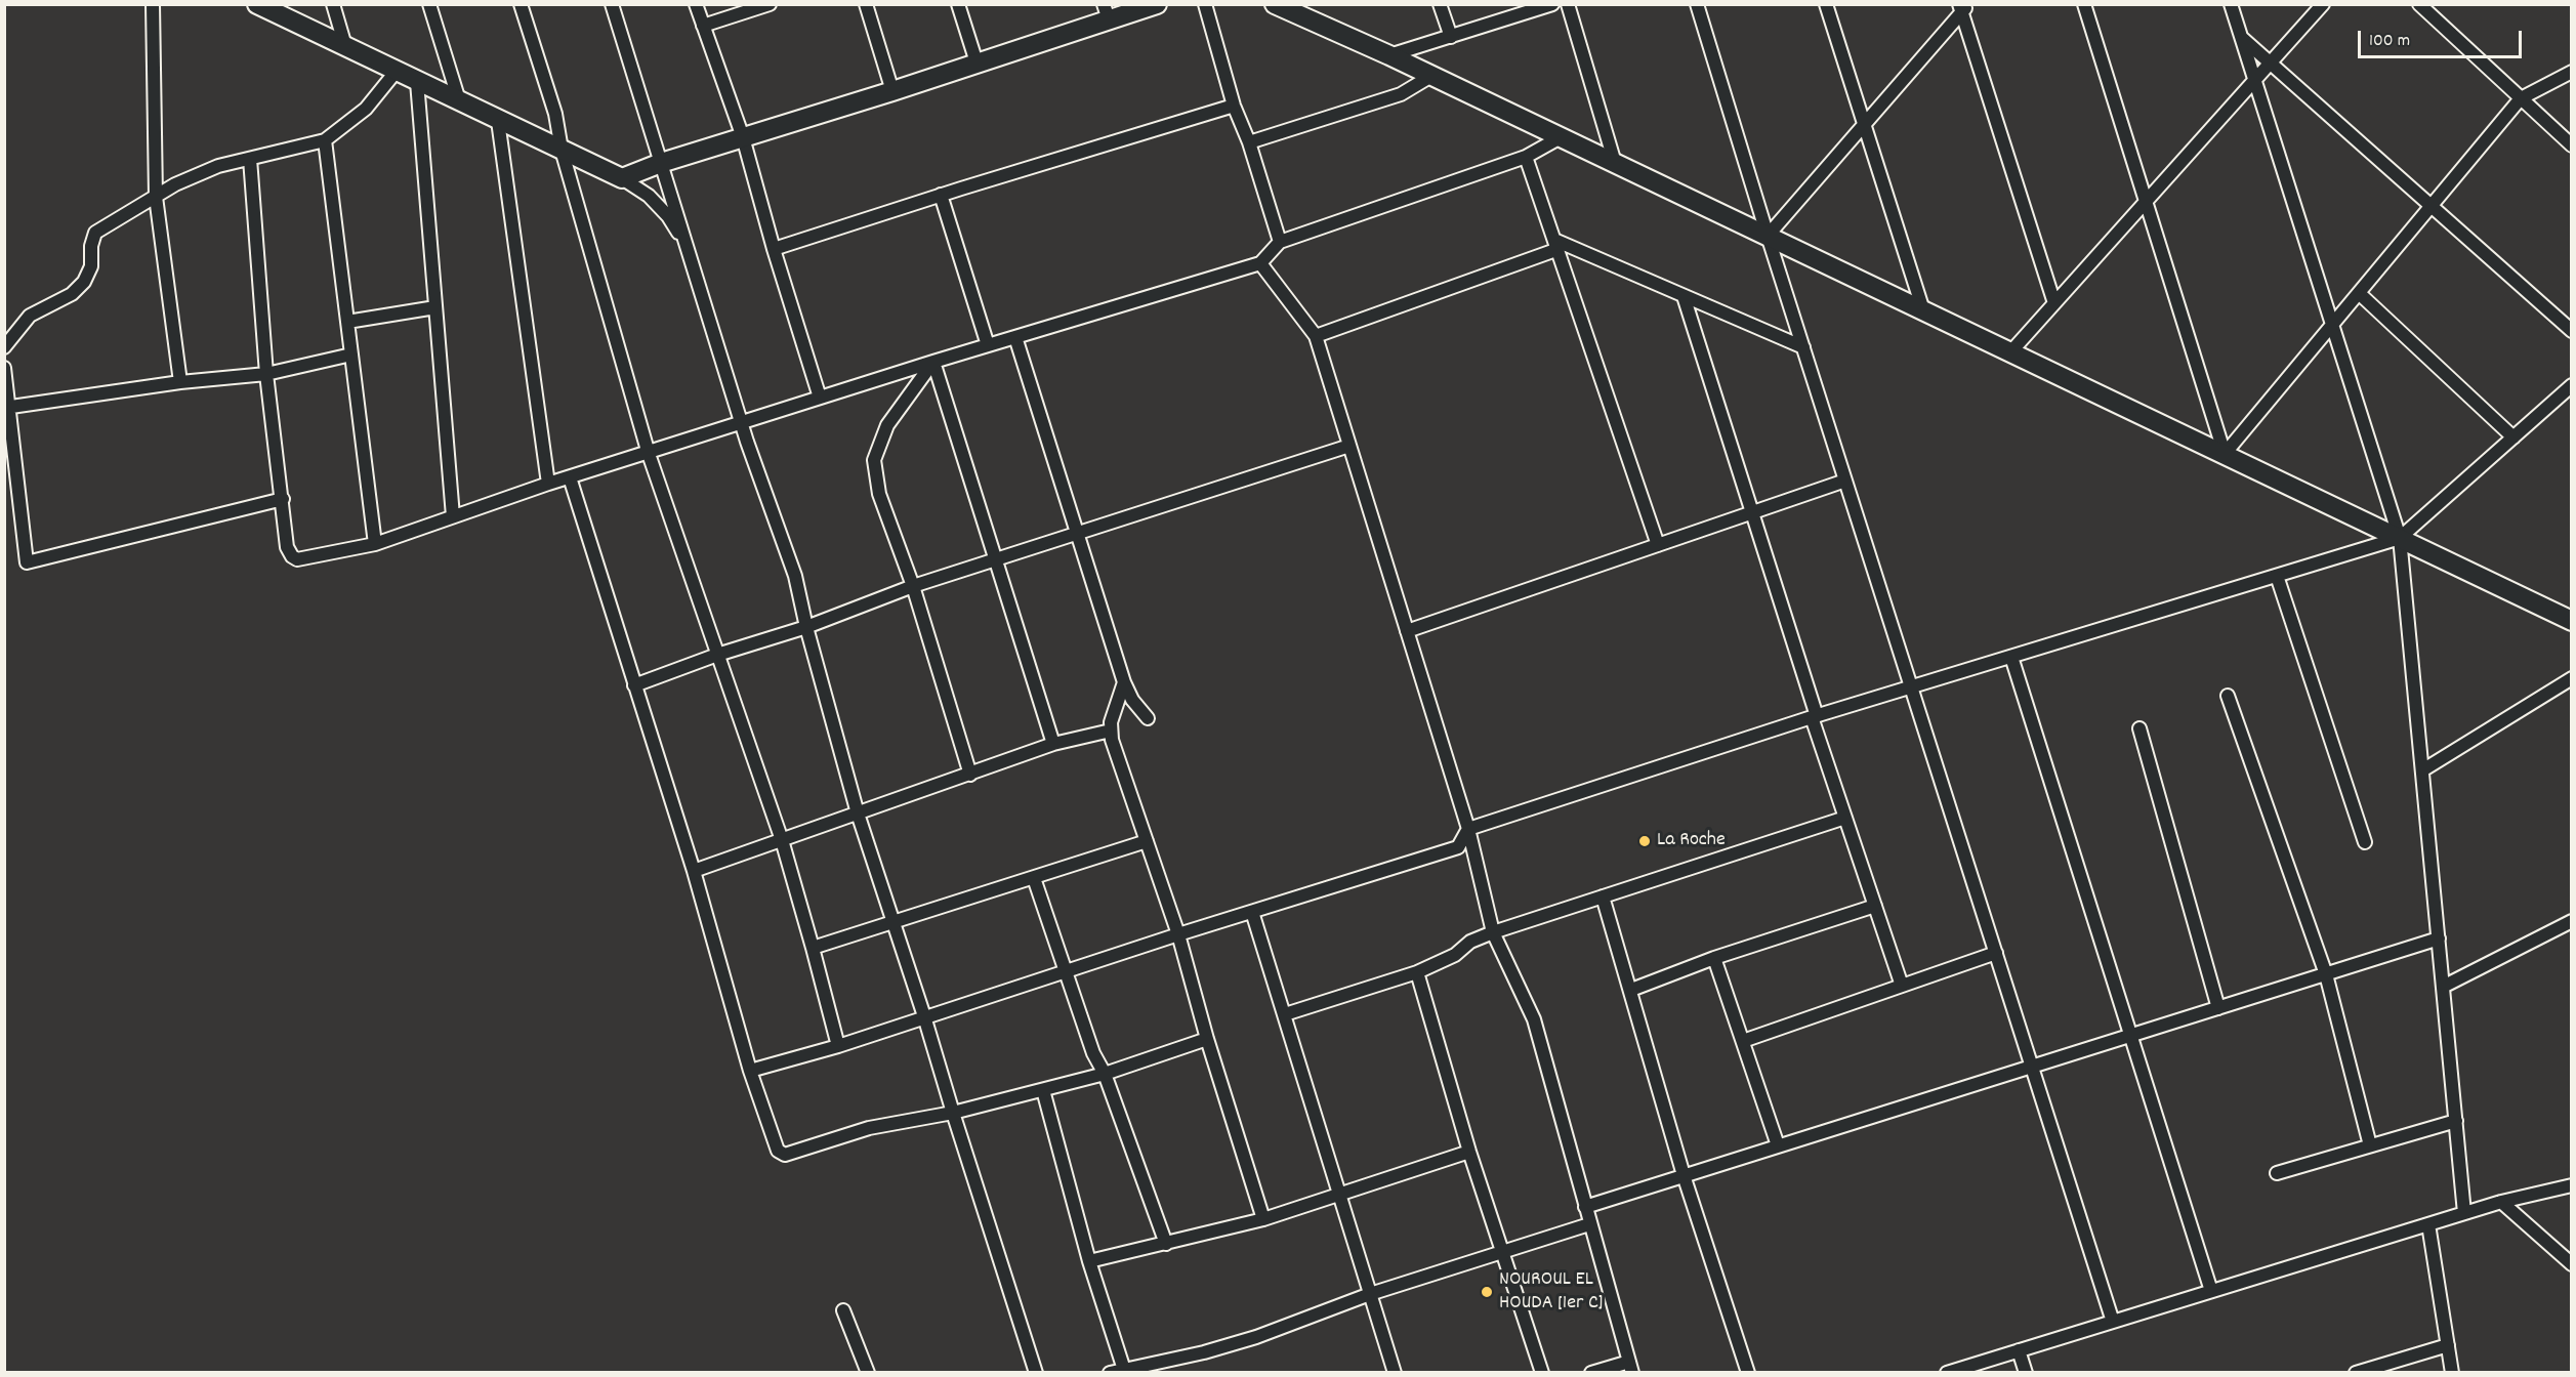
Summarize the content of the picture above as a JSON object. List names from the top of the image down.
{
  "places": ["La Roche", "NOUROUL EL HOUDA [1er C]"],
  "scale_bar": "100 m"
}
